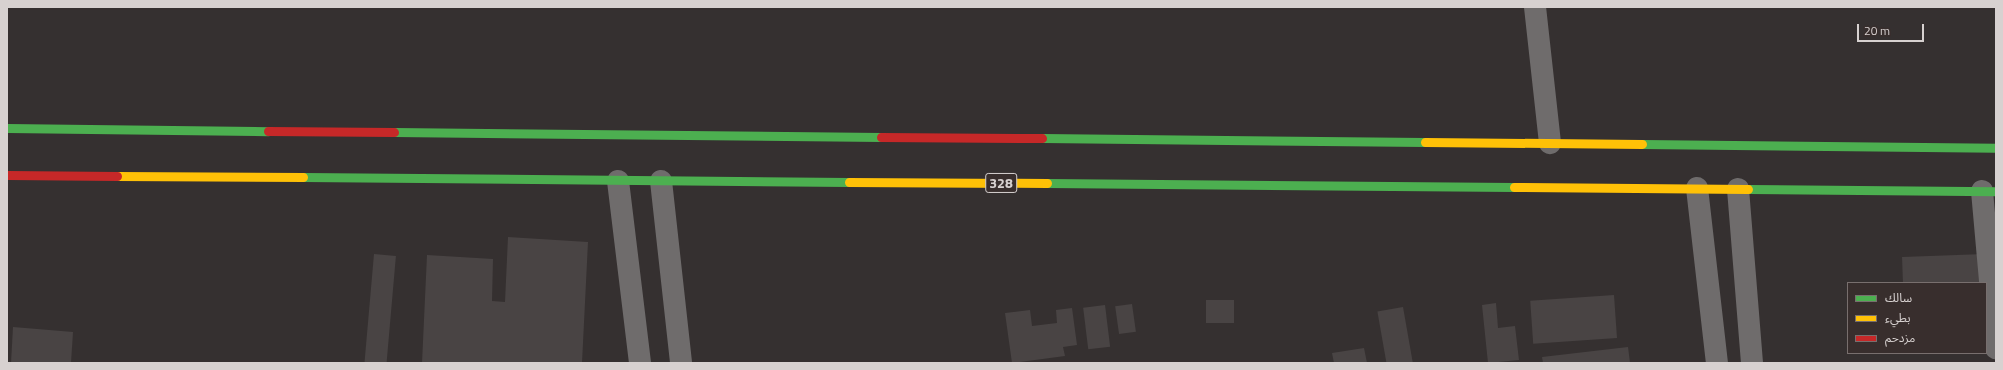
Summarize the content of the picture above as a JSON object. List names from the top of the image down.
{
  "streets": {
    "main road": ["328"]
  },
  "legend": ["سالك", "بطيء", "مزدحم"],
  "scale_bar": "20 m"
}
